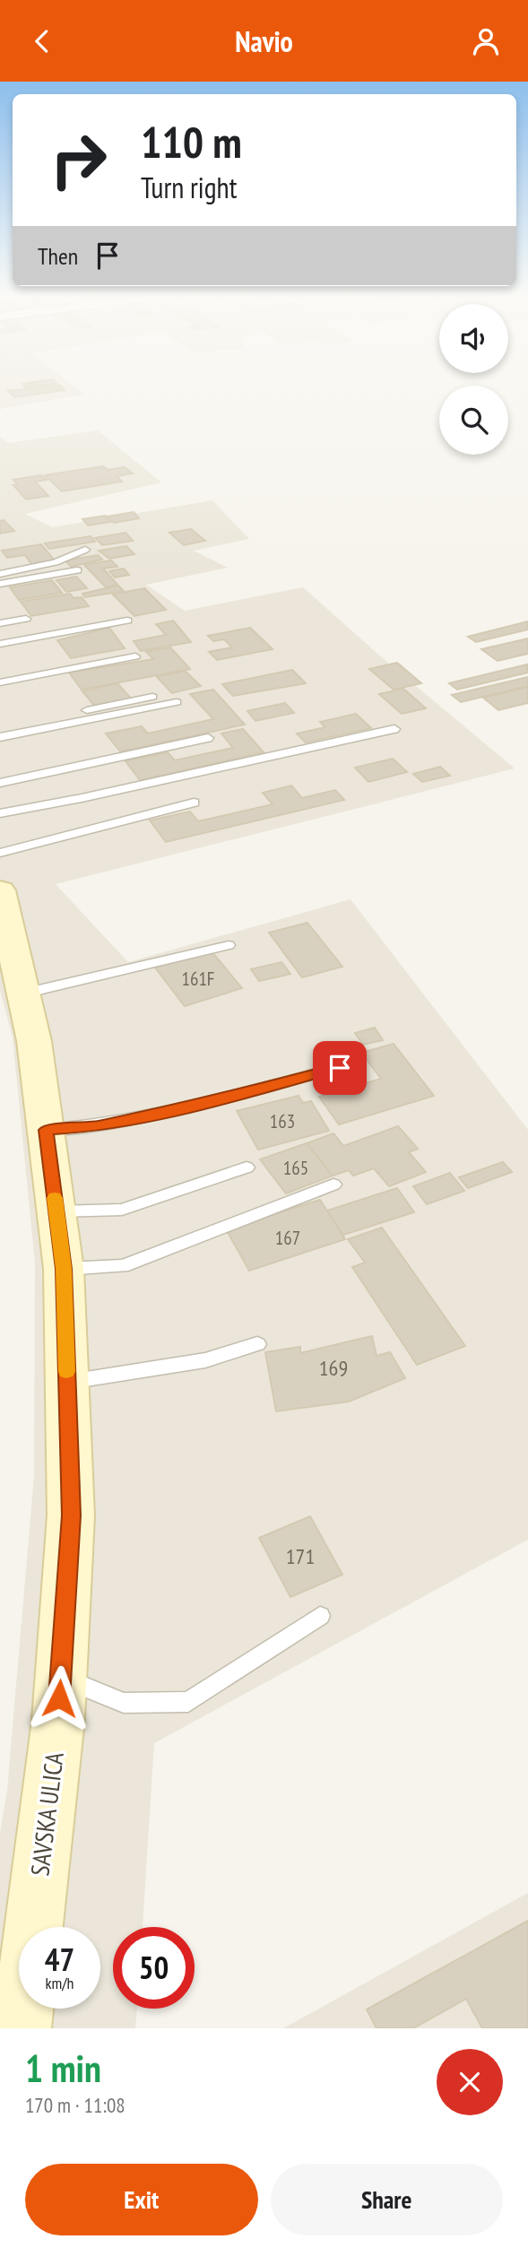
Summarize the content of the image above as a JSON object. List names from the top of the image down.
{
  "streets": {
    "main road": ["SAVSKA ULICA"]
  },
  "house_numbers": [
    "161F",
    "163",
    "165",
    "167",
    "169",
    "171"
  ],
  "page": {
    "header": "Navio",
    "turn": ["110 m", "Turn right"],
    "then": "Then",
    "speed": "47 km/h",
    "limit": "50",
    "heading": ["1 min", "170 m · 11:08"],
    "buttons": ["Exit", "Share"]
  }
}
